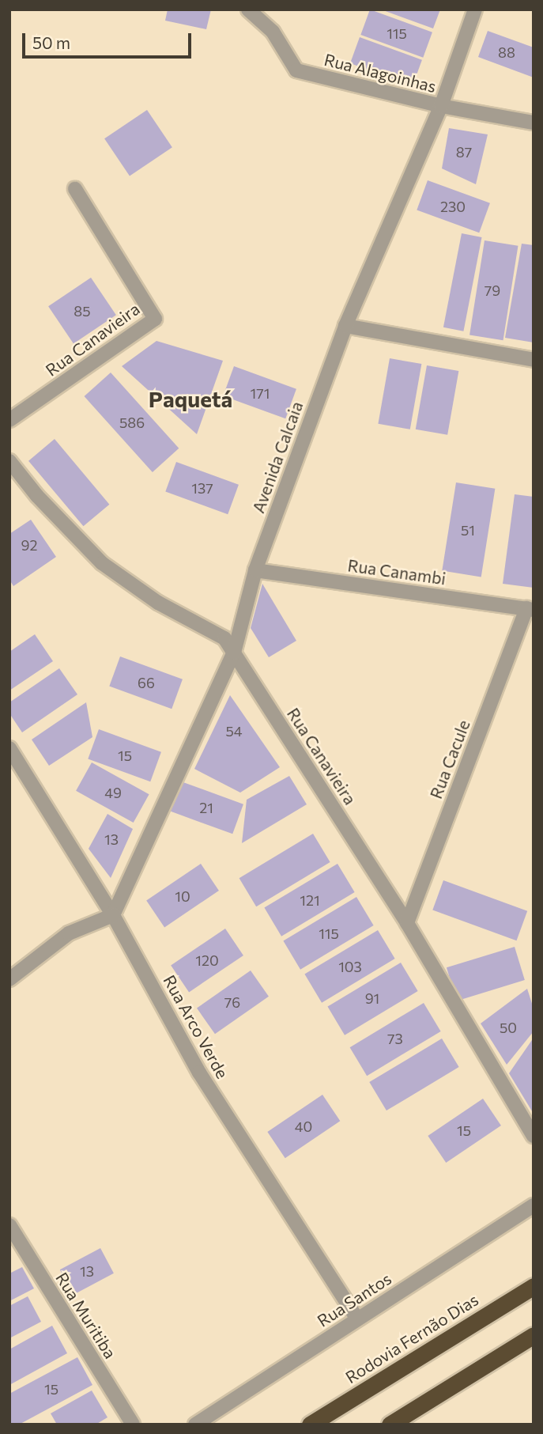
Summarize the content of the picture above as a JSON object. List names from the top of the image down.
{
  "streets": {
    "highway": ["Rodovia Fernão Dias"],
    "street": [
      "Rua Alagoinhas",
      "Rua Canavieira",
      "Avenida Calcaia",
      "Rua Canambi",
      "Rua Cacule",
      "Rua Arco Verde",
      "Rua Santos",
      "Rua Muritiba"
    ]
  },
  "crossings": [
    ["Rua Alagoinhas", "Avenida Calcaia"],
    ["Rua Canavieira", "Avenida Calcaia"],
    ["Rua Canavieira", "Rua Cacule"],
    ["Avenida Calcaia", "Rua Canambi"],
    ["Avenida Calcaia", "Rua Arco Verde"],
    ["Rua Canambi", "Rua Cacule"],
    ["Rua Arco Verde", "Rua Santos"]
  ],
  "districts": ["Paquetá"],
  "house_numbers": [
    "115",
    "88",
    "87",
    "230",
    "79",
    "85",
    "171",
    "586",
    "137",
    "51",
    "92",
    "66",
    "54",
    "15",
    "49",
    "21",
    "13",
    "10",
    "121",
    "115",
    "120",
    "103",
    "91",
    "76",
    "50",
    "73",
    "40",
    "15",
    "13",
    "15"
  ],
  "scale_bar": "50 m"
}
